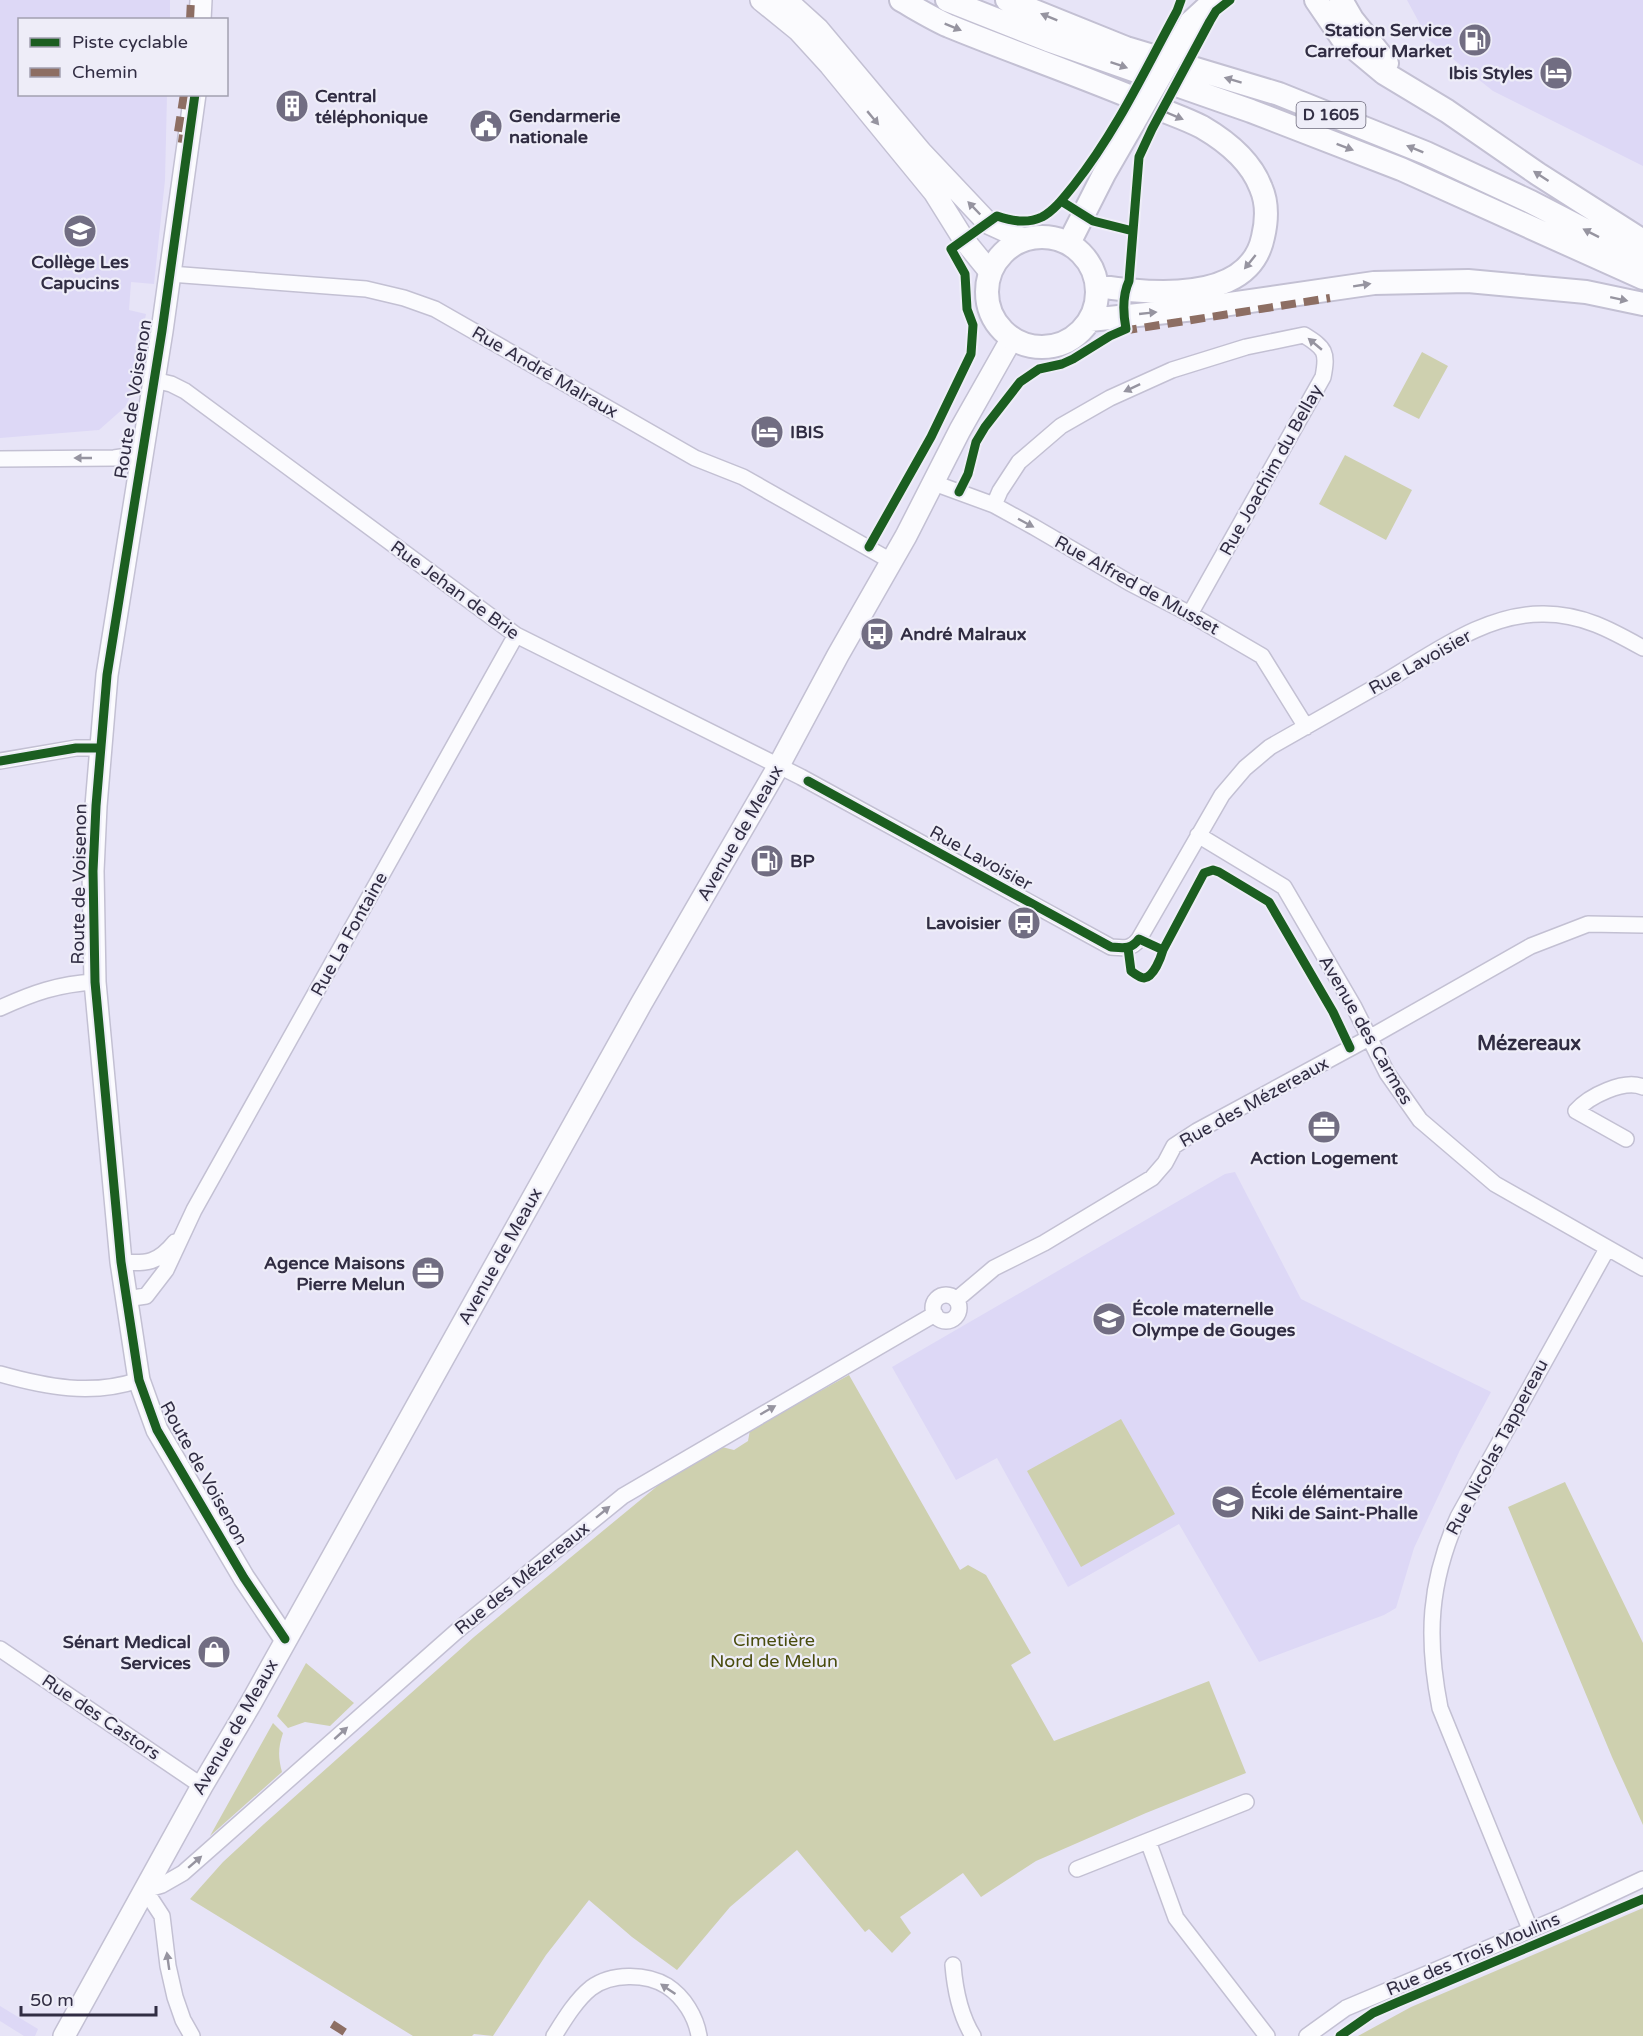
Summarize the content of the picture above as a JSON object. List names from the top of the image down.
{
  "streets": {
    "main road": ["D 1605", "Route de Voisenon", "Avenue de Meaux"],
    "street": [
      "Rue André Malraux",
      "Rue Joachim du Bellay",
      "Rue Alfred de Musset",
      "Rue Jehan de Brie",
      "Rue Lavoisier",
      "Rue La Fontaine",
      "Avenue des Carmes",
      "Rue des Mézereaux",
      "Rue Nicolas Tappereau",
      "Rue des Castors",
      "Rue des Trois Moulins"
    ]
  },
  "crossings": [
    ["Rue André Malraux", "Route de Voisenon"],
    ["Rue André Malraux", "Avenue de Meaux"],
    ["Route de Voisenon", "Rue Jehan de Brie"],
    ["Route de Voisenon", "Avenue de Meaux"],
    ["Route de Voisenon", "Rue La Fontaine"],
    ["Rue Joachim du Bellay", "Rue Alfred de Musset"],
    ["Rue Alfred de Musset", "Rue Lavoisier"],
    ["Rue Alfred de Musset", "Avenue de Meaux"],
    ["Rue Jehan de Brie", "Rue Lavoisier"],
    ["Rue Jehan de Brie", "Avenue de Meaux"],
    ["Rue Jehan de Brie", "Rue La Fontaine"],
    ["Rue Lavoisier", "Avenue de Meaux"],
    ["Rue Lavoisier", "Avenue des Carmes"],
    ["Avenue de Meaux", "Rue des Mézereaux"],
    ["Avenue de Meaux", "Rue des Castors"],
    ["Avenue des Carmes", "Rue des Mézereaux"],
    ["Avenue des Carmes", "Rue Nicolas Tappereau"],
    ["Rue Nicolas Tappereau", "Rue des Trois Moulins"]
  ],
  "one_way": ["Rue Alfred de Musset", "Rue des Mézereaux"],
  "districts": ["Mézereaux"],
  "parks": ["Cimetière Nord de Melun"],
  "places": {
    "fuel station": ["Station Service Carrefour Market", "BP"],
    "hotel": ["Ibis Styles", "IBIS"],
    "building": ["Central téléphonique"],
    "public building": ["Gendarmerie nationale"],
    "school or university": ["Collège Les Capucins", "École maternelle Olympe de Gouges", "École élémentaire Niki de Saint-Phalle"],
    "bus stop": ["André Malraux", "Lavoisier"],
    "office": ["Action Logement", "Agence Maisons Pierre Melun"],
    "shop": ["Sénart Medical Services"]
  },
  "legend": ["Piste cyclable", "Chemin"],
  "scale_bar": "50 m"
}
